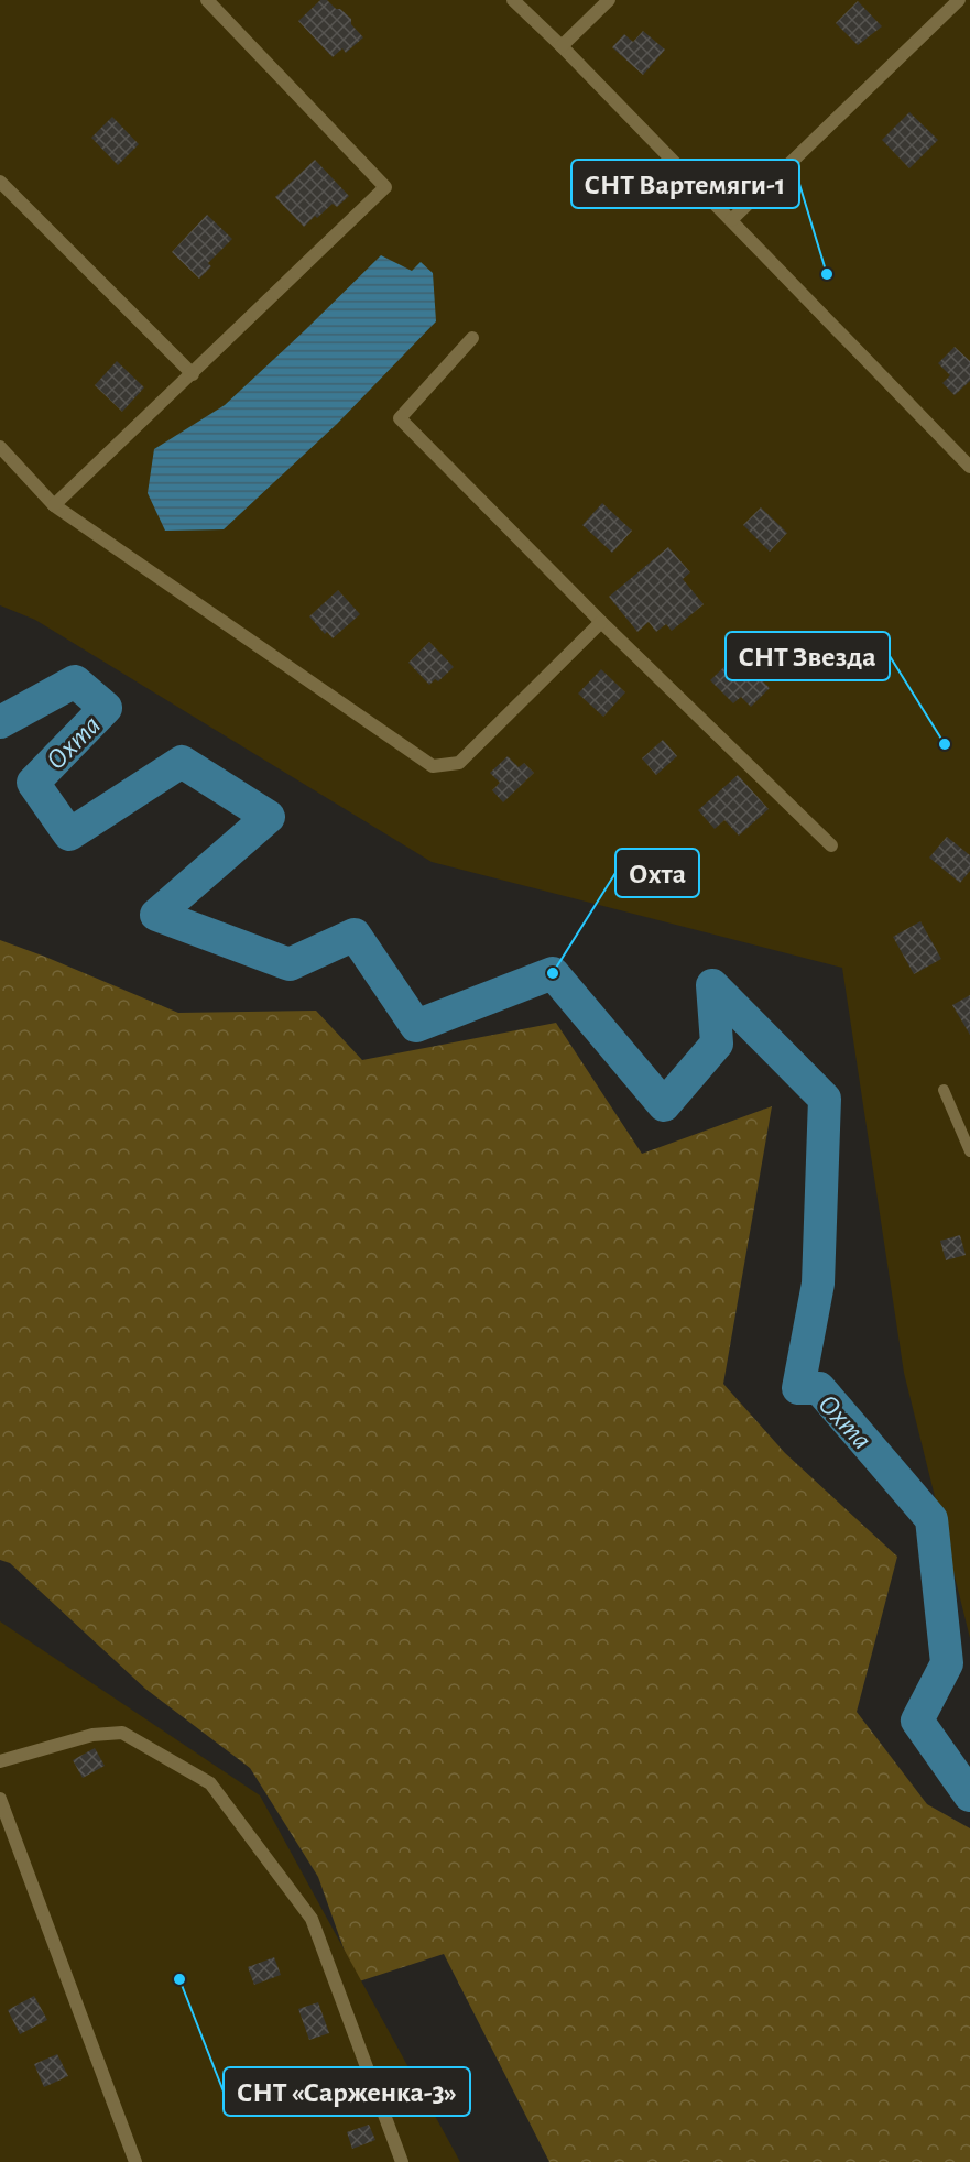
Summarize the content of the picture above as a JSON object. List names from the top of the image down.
{
  "water": ["Охта"],
  "places": [
    "СНТ Вартемяги-1",
    "СНТ Звезда",
    "Охта",
    "СНТ «Сарженка-3»"
  ]
}
